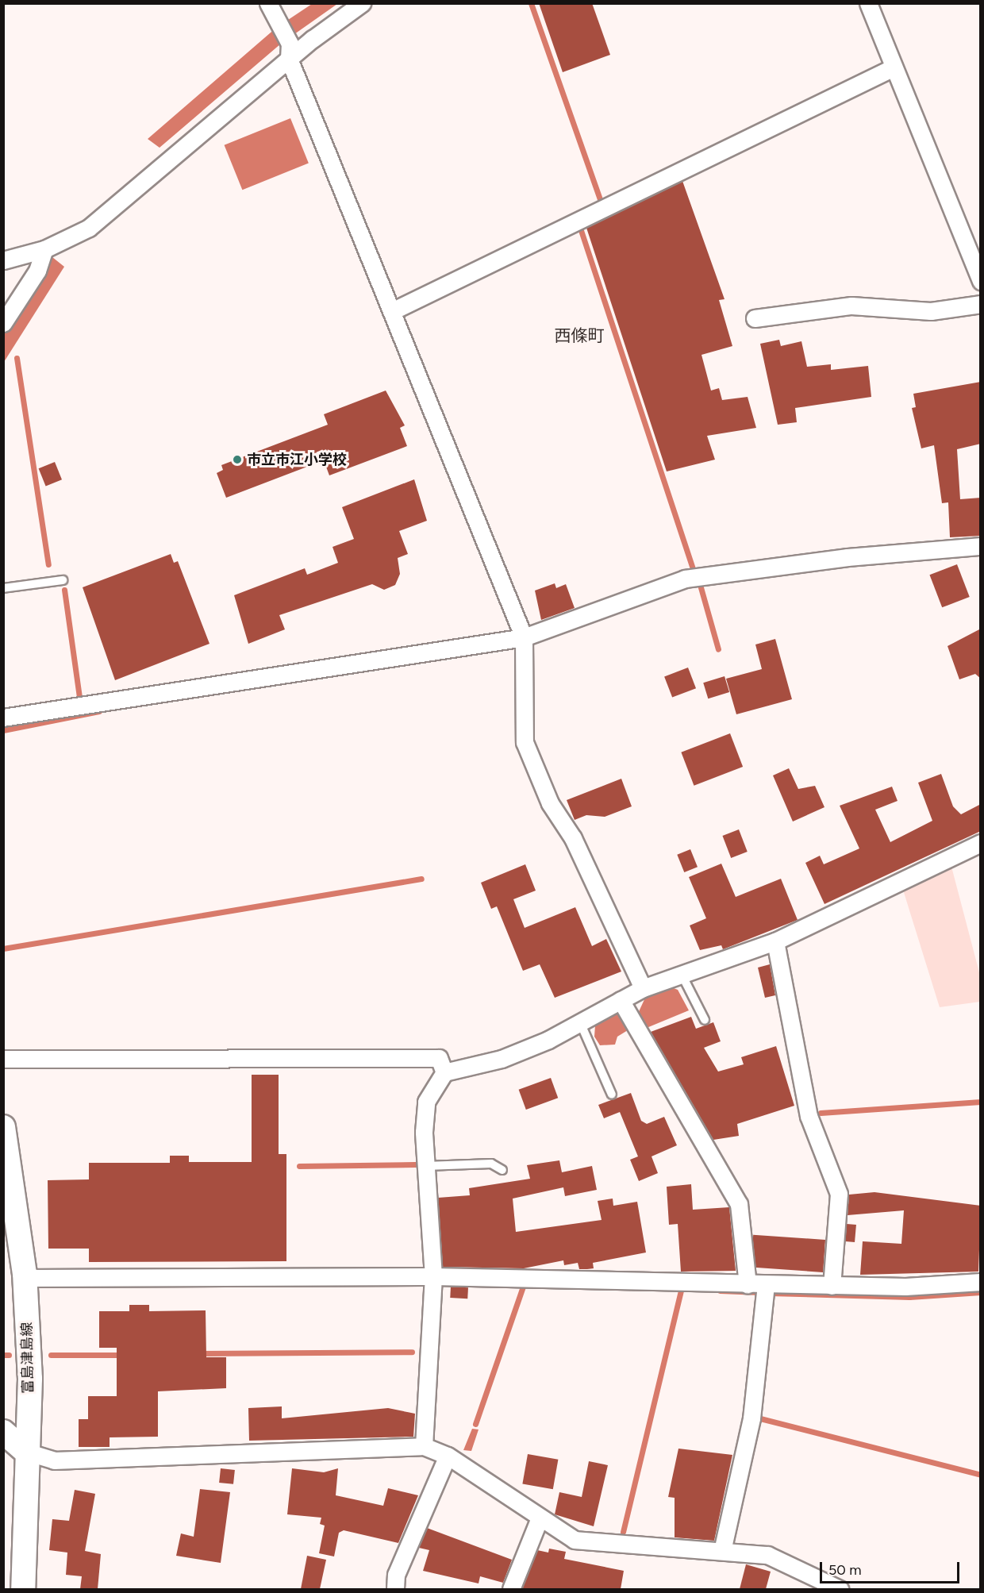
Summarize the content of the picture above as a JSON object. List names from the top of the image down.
{
  "streets": {
    "main road": ["富島津島線"]
  },
  "districts": ["西條町"],
  "places": ["市立市江小学校"],
  "scale_bar": "50 m"
}
